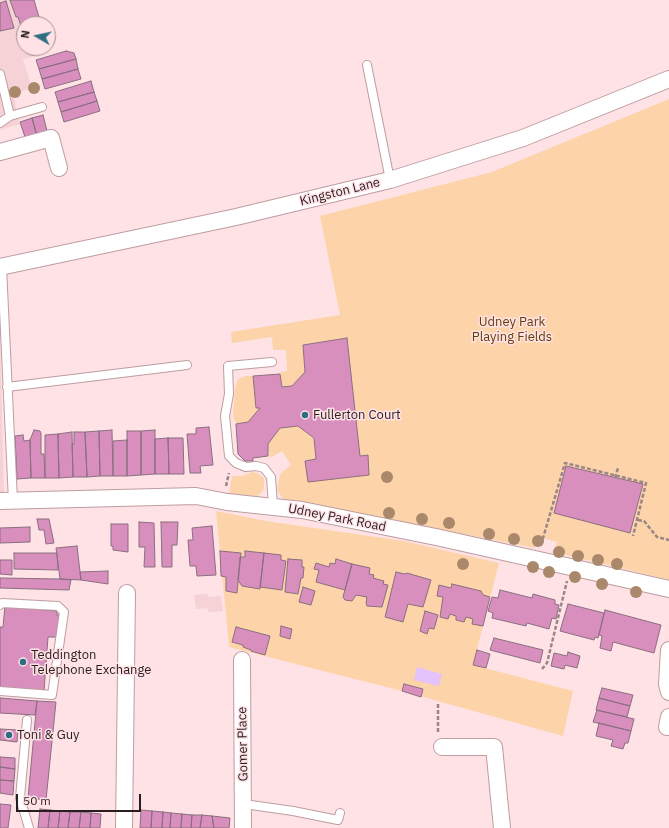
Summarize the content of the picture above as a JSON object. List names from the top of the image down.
{
  "streets": {
    "street": ["Kingston Lane", "Udney Park Road", "Gomer Place"]
  },
  "parks": ["Udney Park Playing Fields"],
  "places": ["Fullerton Court", "Teddington Telephone Exchange", "Toni & Guy"],
  "scale_bar": "50 m",
  "north": "left"
}
